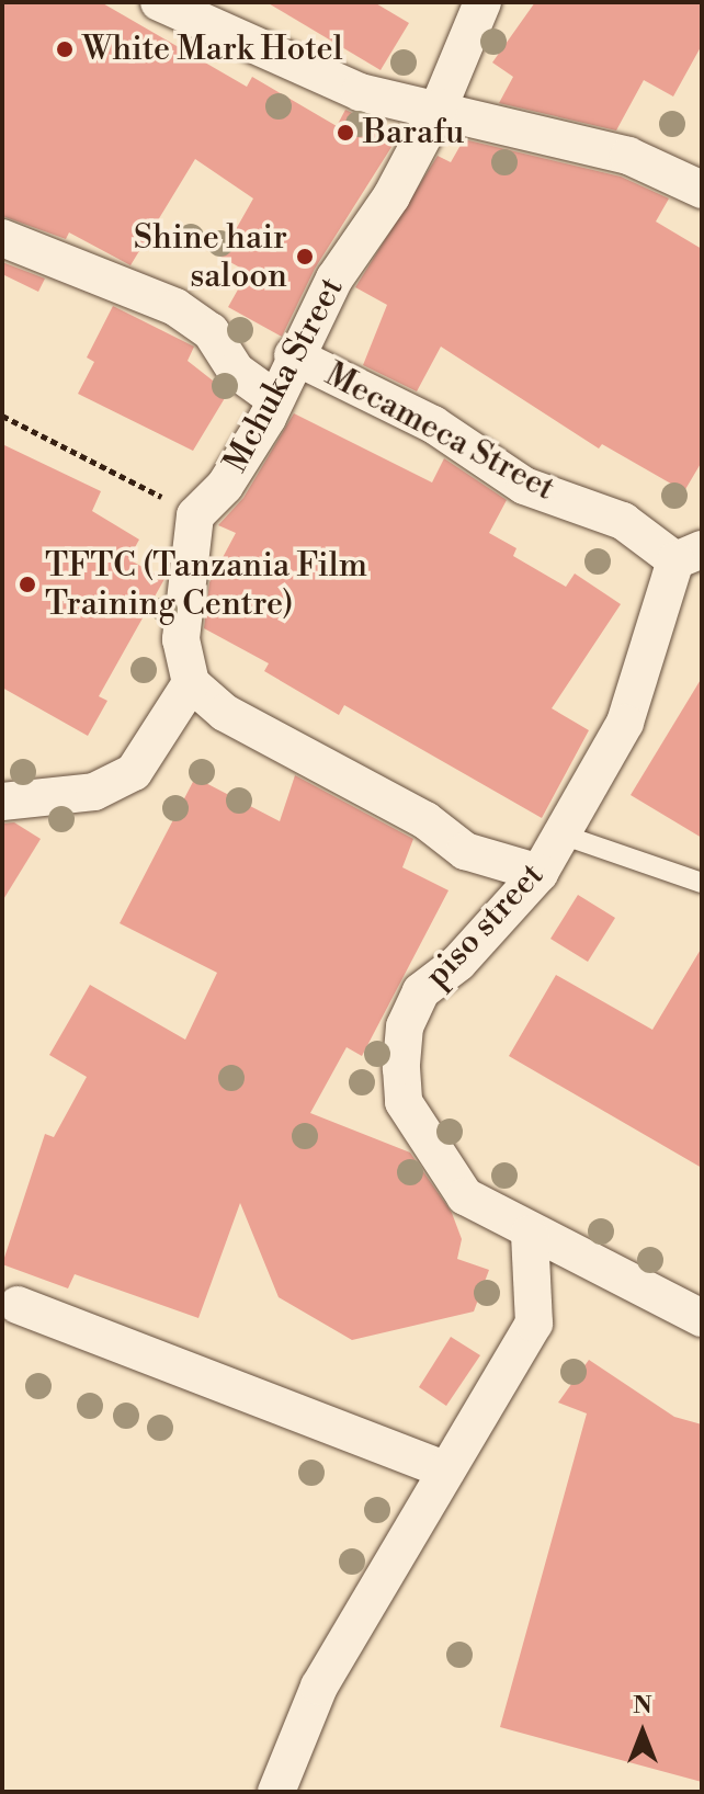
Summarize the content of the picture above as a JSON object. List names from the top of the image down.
{
  "streets": {
    "street": ["Mchuka Street", "Mecameca Street", "piso street"]
  },
  "crossings": [
    ["Mchuka Street", "Mecameca Street"],
    ["Mecameca Street", "piso street"]
  ],
  "places": [
    "White Mark Hotel",
    "Barafu",
    "Shine hair saloon",
    "TFTC (Tanzania Film Training Centre)"
  ],
  "north": "top"
}
